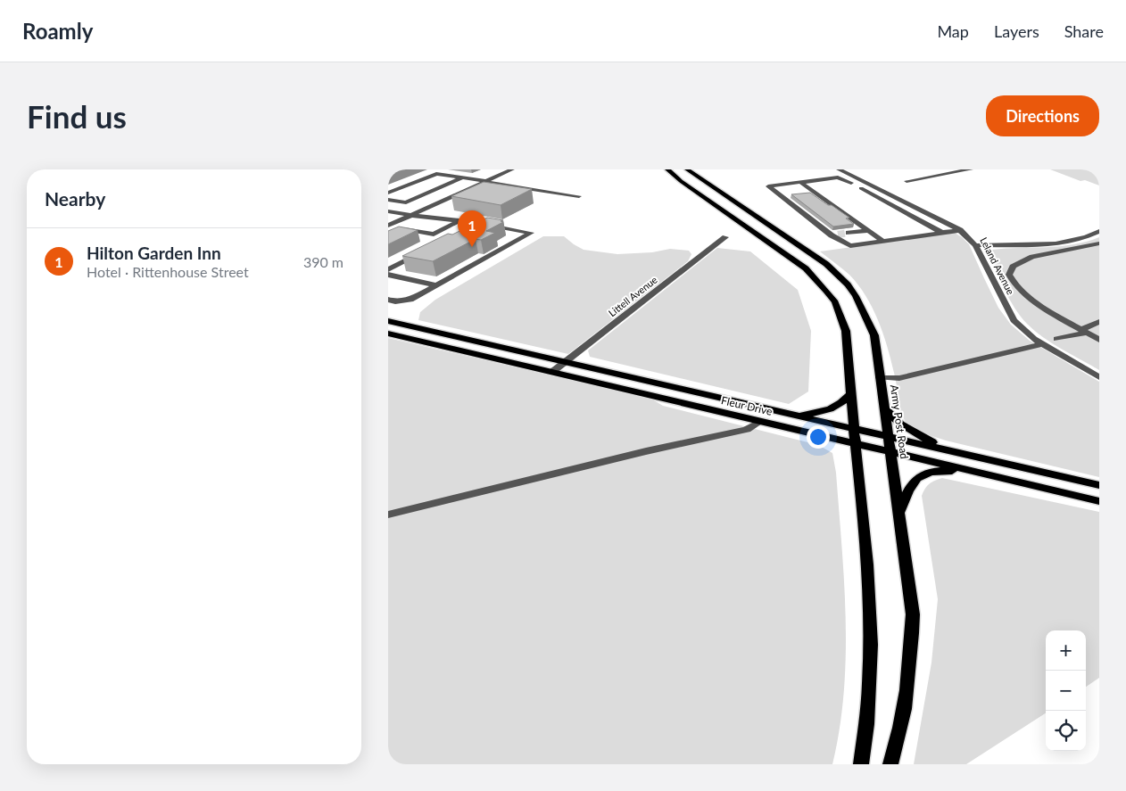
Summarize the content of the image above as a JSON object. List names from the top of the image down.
{
  "streets": {
    "main road": ["Fleur Drive", "Army Post Road"],
    "street": ["Leland Avenue", "Littell Avenue"]
  },
  "crossings": [
    ["Littell Avenue", "Fleur Drive"],
    ["Fleur Drive", "Army Post Road"]
  ],
  "page": {
    "header": "Roamly",
    "nav": ["Map", "Layers", "Share"],
    "buttons": "Directions",
    "title": "Find us",
    "heading": "Nearby",
    "pins": "1",
    "list": [
      {
        "mark": "1",
        "name": "Hilton Garden Inn",
        "note": "Hotel · Rittenhouse Street",
        "value": "390 m"
      }
    ],
    "map_buttons": ["+", "−"]
  }
}
